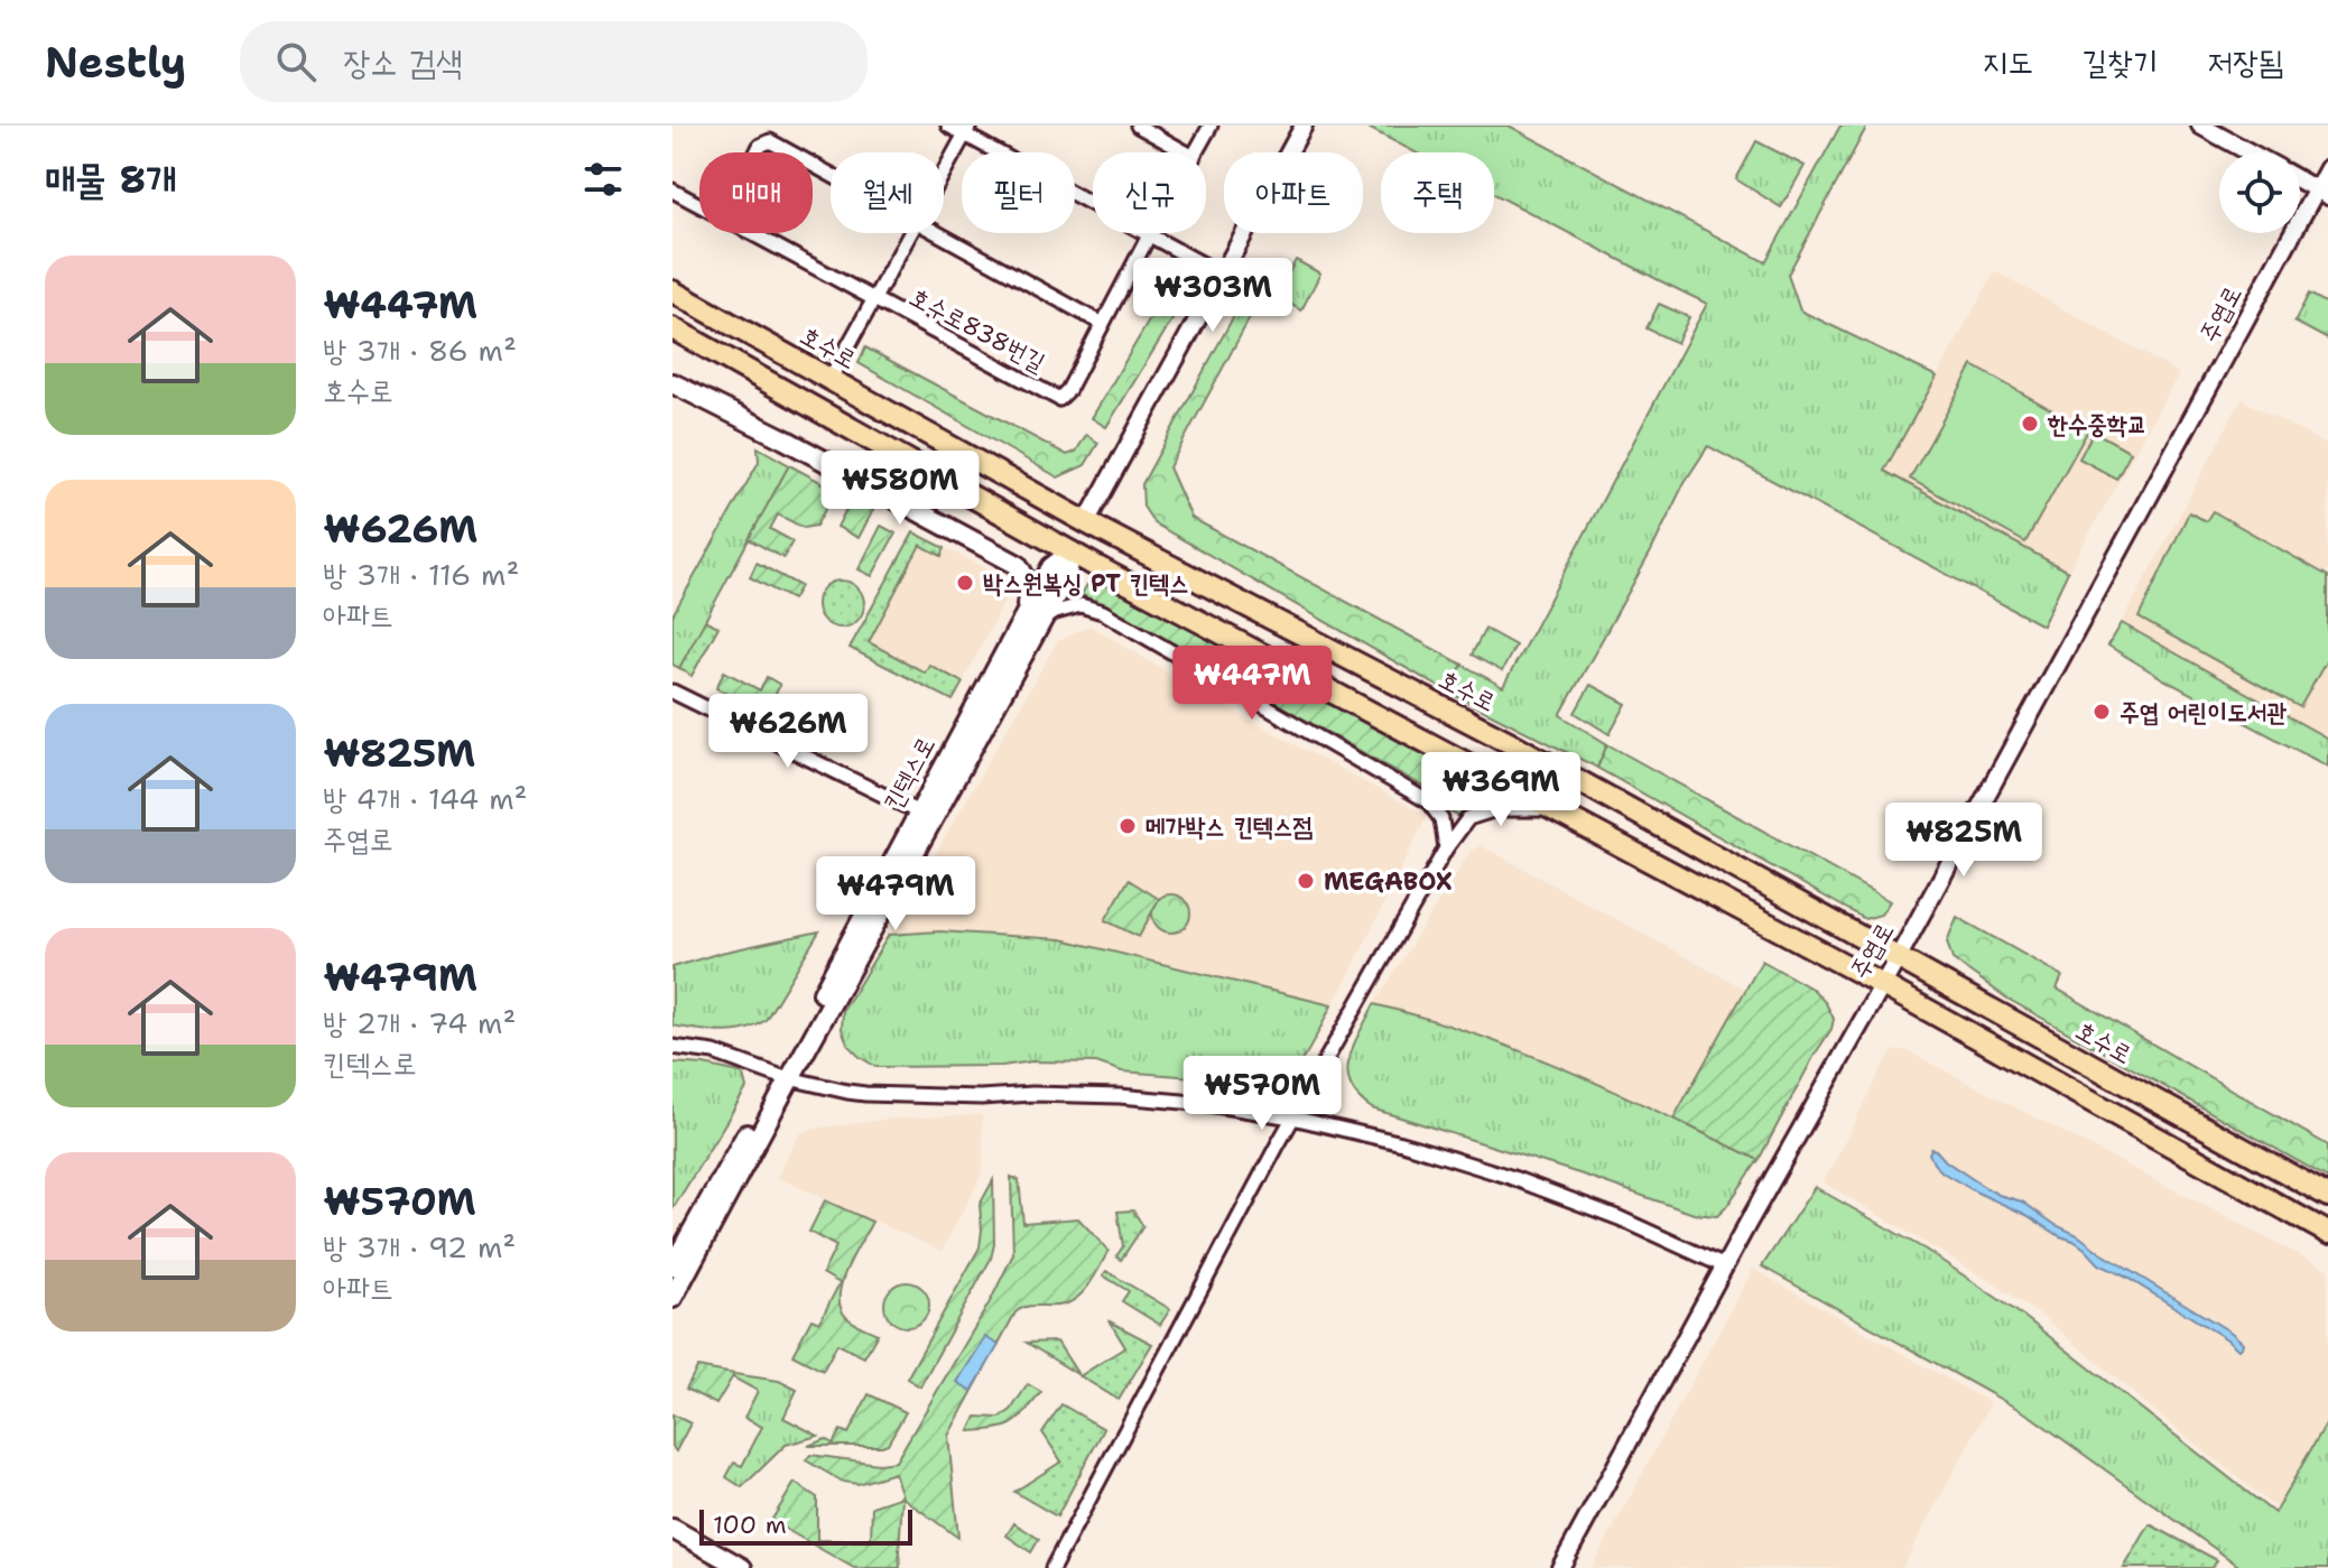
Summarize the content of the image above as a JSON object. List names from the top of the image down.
{
  "streets": {
    "main road": ["호수로", "킨텍스로"],
    "street": ["주엽로", "호수로838번길"]
  },
  "crossings": [
    ["주엽로", "호수로"],
    ["호수로838번길", "호수로"],
    ["호수로", "킨텍스로"]
  ],
  "places": [
    "한수중학교",
    "박스원복싱 PT 킨텍스",
    "주엽 어린이도서관",
    "메가박스 킨텍스점",
    "MEGABOX"
  ],
  "scale_bar": "100 m",
  "page": {
    "header": "Nestly",
    "search": "장소 검색",
    "nav": ["지도", "길찾기", "저장됨"],
    "heading": "매물 8개",
    "chip": [
      "매매",
      "월세",
      "필터",
      "신규",
      "아파트",
      "주택"
    ],
    "list": [
      {
        "name": "₩447M",
        "note": "방 3개 · 86 m² · 호수로"
      },
      {
        "name": "₩626M",
        "note": "방 3개 · 116 m² · 아파트"
      },
      {
        "name": "₩825M",
        "note": "방 4개 · 144 m² · 주엽로"
      },
      {
        "name": "₩479M",
        "note": "방 2개 · 74 m² · 킨텍스로"
      },
      {
        "name": "₩570M",
        "note": "방 3개 · 92 m² · 아파트"
      }
    ],
    "price": [
      "₩303M",
      "₩580M",
      "₩447M",
      "₩626M",
      "₩369M",
      "₩825M",
      "₩479M",
      "₩570M"
    ],
    "scale": "100 m"
  }
}
